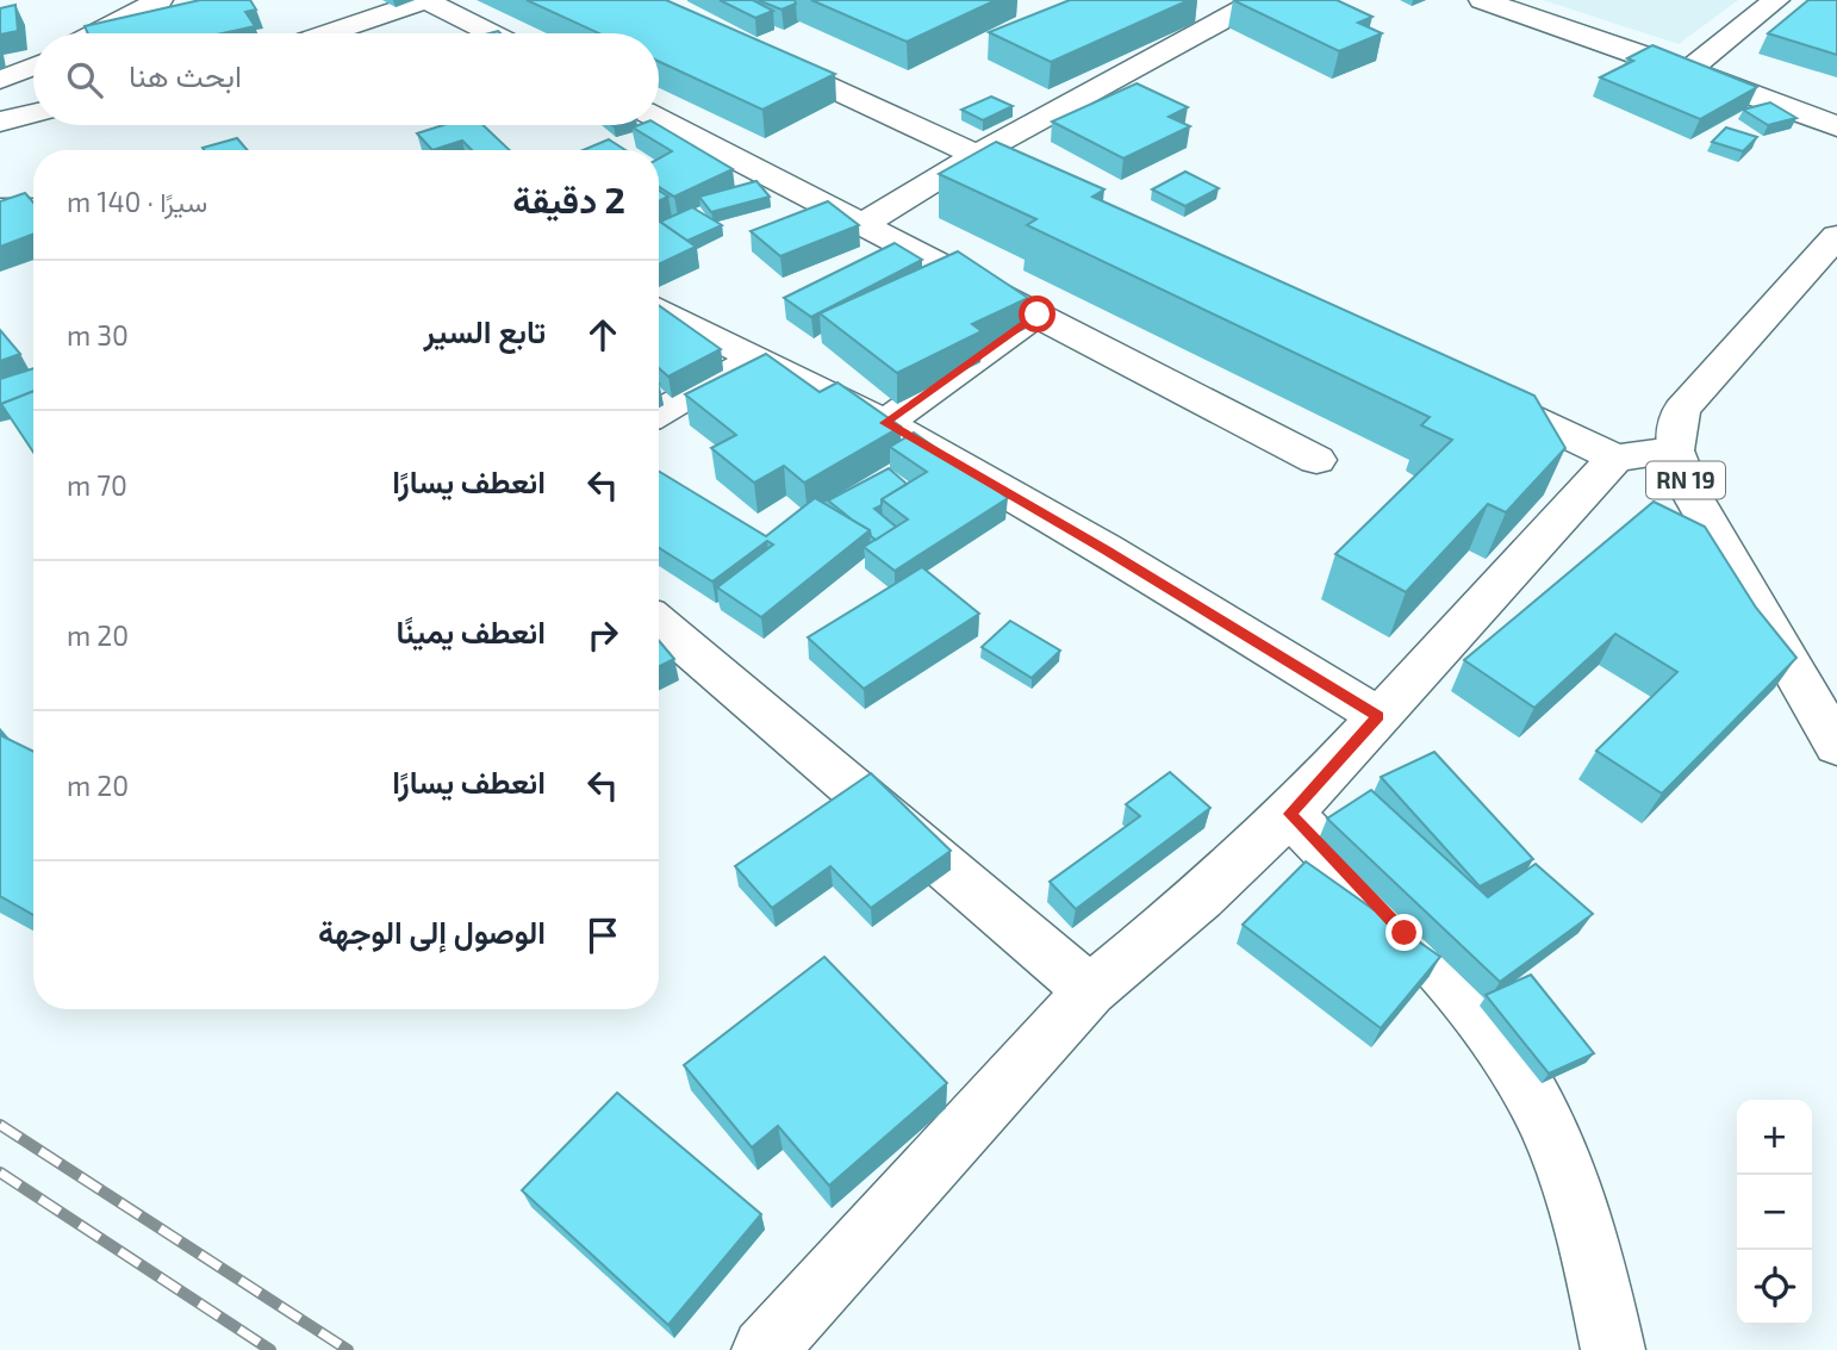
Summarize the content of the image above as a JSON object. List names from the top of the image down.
{
  "streets": {
    "street": ["RN 19"]
  },
  "page": {
    "search": "ابحث هنا",
    "heading": ["2 دقيقة", "سيرًا · 140 m"],
    "list": [
      ["تابع السير", "30 m"],
      ["انعطف يسارًا", "70 m"],
      ["انعطف يمينًا", "20 m"],
      ["انعطف يسارًا", "20 m"],
      "الوصول إلى الوجهة"
    ],
    "map_buttons": ["+", "−"]
  }
}
